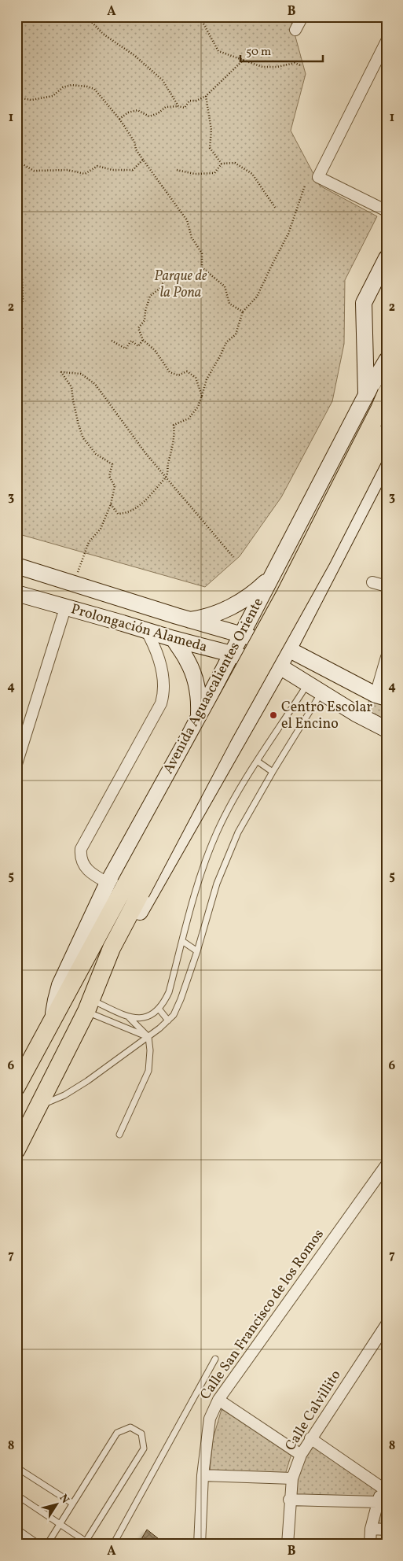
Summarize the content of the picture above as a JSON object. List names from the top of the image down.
{
  "streets": {
    "main road": ["Avenida Aguascalientes Oriente"],
    "street": ["Prolongación Alameda", "Calle San Francisco de los Romos", "Calle Calvillito"]
  },
  "crossings": [
    ["Prolongación Alameda", "Avenida Aguascalientes Oriente"]
  ],
  "parks": ["Parque de la Pona"],
  "places": ["Centro Escolar el Encino"],
  "scale_bar": "50 m",
  "north": "top right",
  "grid": {
    "columns": ["A", "B"],
    "rows": [
      "1",
      "2",
      "3",
      "4",
      "5",
      "6",
      "7",
      "8"
    ]
  }
}
